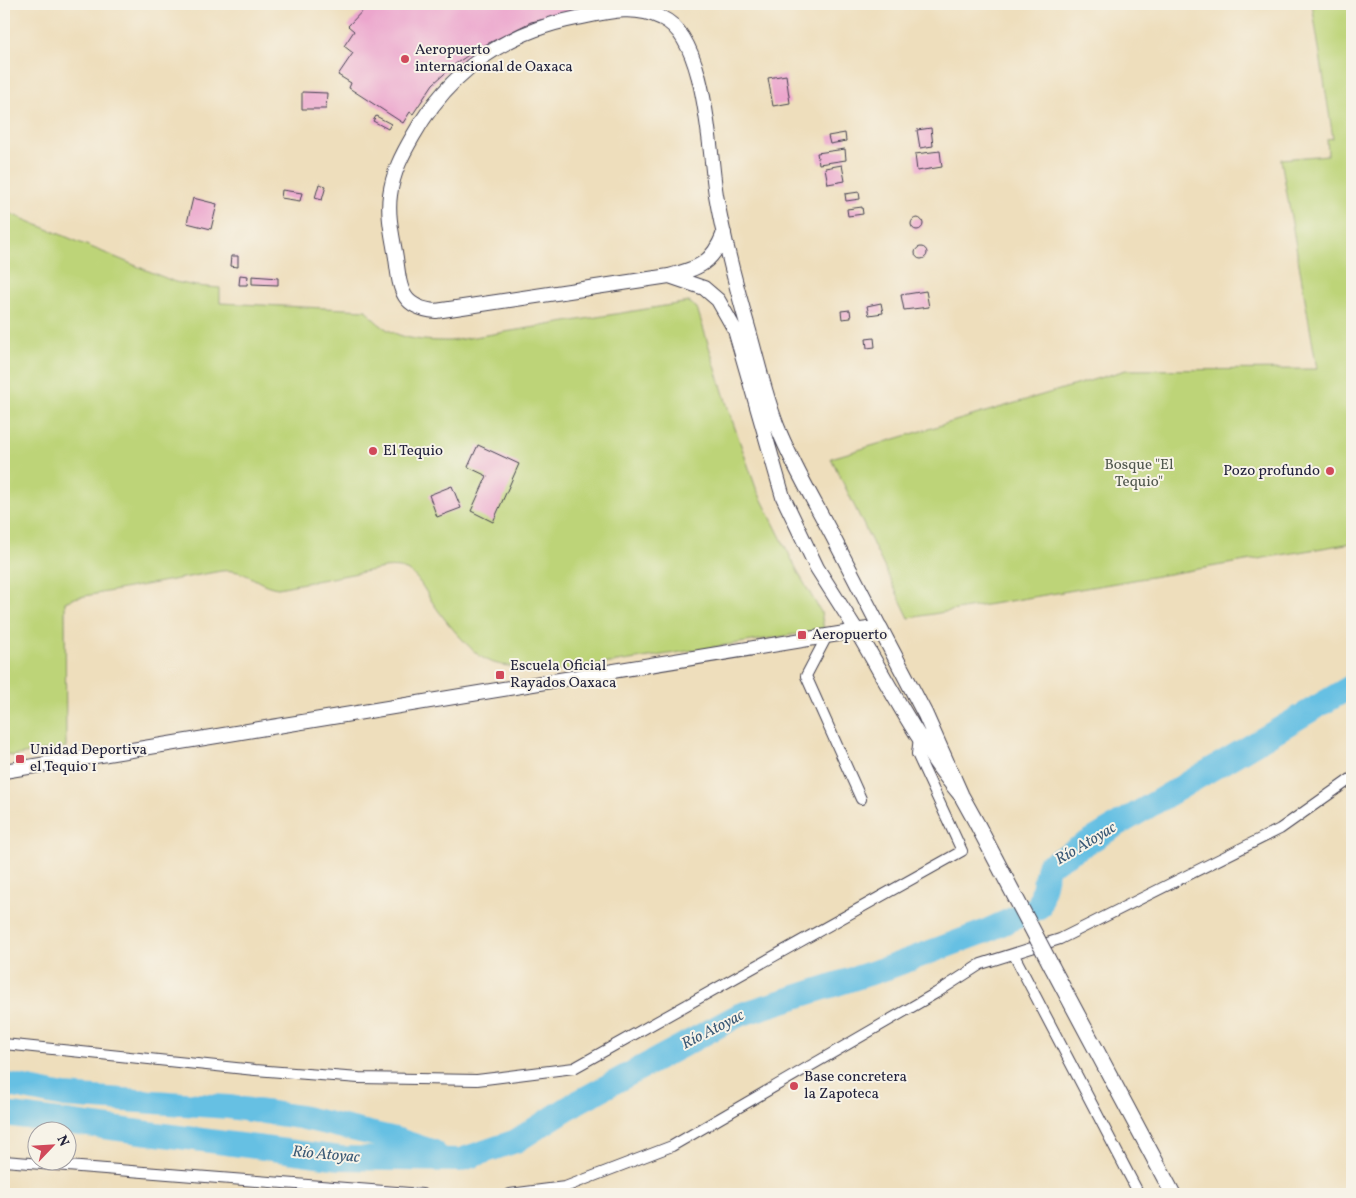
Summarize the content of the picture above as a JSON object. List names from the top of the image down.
{
  "water": ["Río Atoyac"],
  "parks": ["Bosque \"El Tequio\""],
  "places": {
    "other": [
      "Aeropuerto internacional de Oaxaca",
      "El Tequio",
      "Pozo profundo",
      "Base concretera la Zapoteca"
    ],
    "transit": ["Aeropuerto", "Escuela Oficial Rayados Oaxaca", "Unidad Deportiva el Tequio 1"]
  },
  "north": "top right"
}
